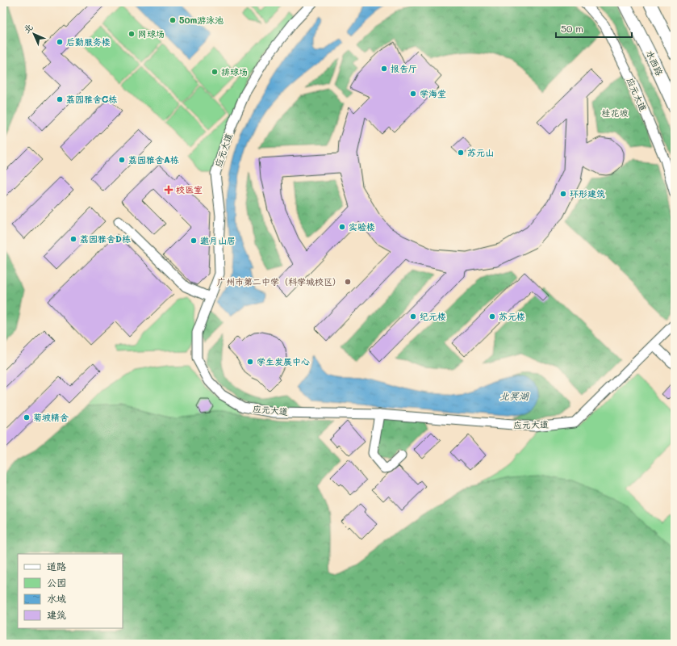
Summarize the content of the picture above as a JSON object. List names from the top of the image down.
{
  "streets": {
    "main road": ["水西路"],
    "street": ["应元大道"]
  },
  "water": ["北冥湖"],
  "parks": ["桂花坡"],
  "places": {
    "other": [
      "50m游泳池",
      "网球场",
      "后勤服务楼",
      "报告厅",
      "排球场",
      "学海堂",
      "荔园雅舍C栋",
      "苏元山",
      "荔园雅舍A栋",
      "环形建筑",
      "实验楼",
      "荔园雅舍D栋",
      "邀月山居",
      "广州市第二中学（科学城校区）",
      "纪元楼",
      "苏元楼",
      "学生发展中心",
      "菊坡精舍"
    ],
    "health": ["校医室"]
  },
  "legend": [
    "道路",
    "公园",
    "水域",
    "建筑"
  ],
  "scale_bar": "50 m",
  "north": "top left"
}
